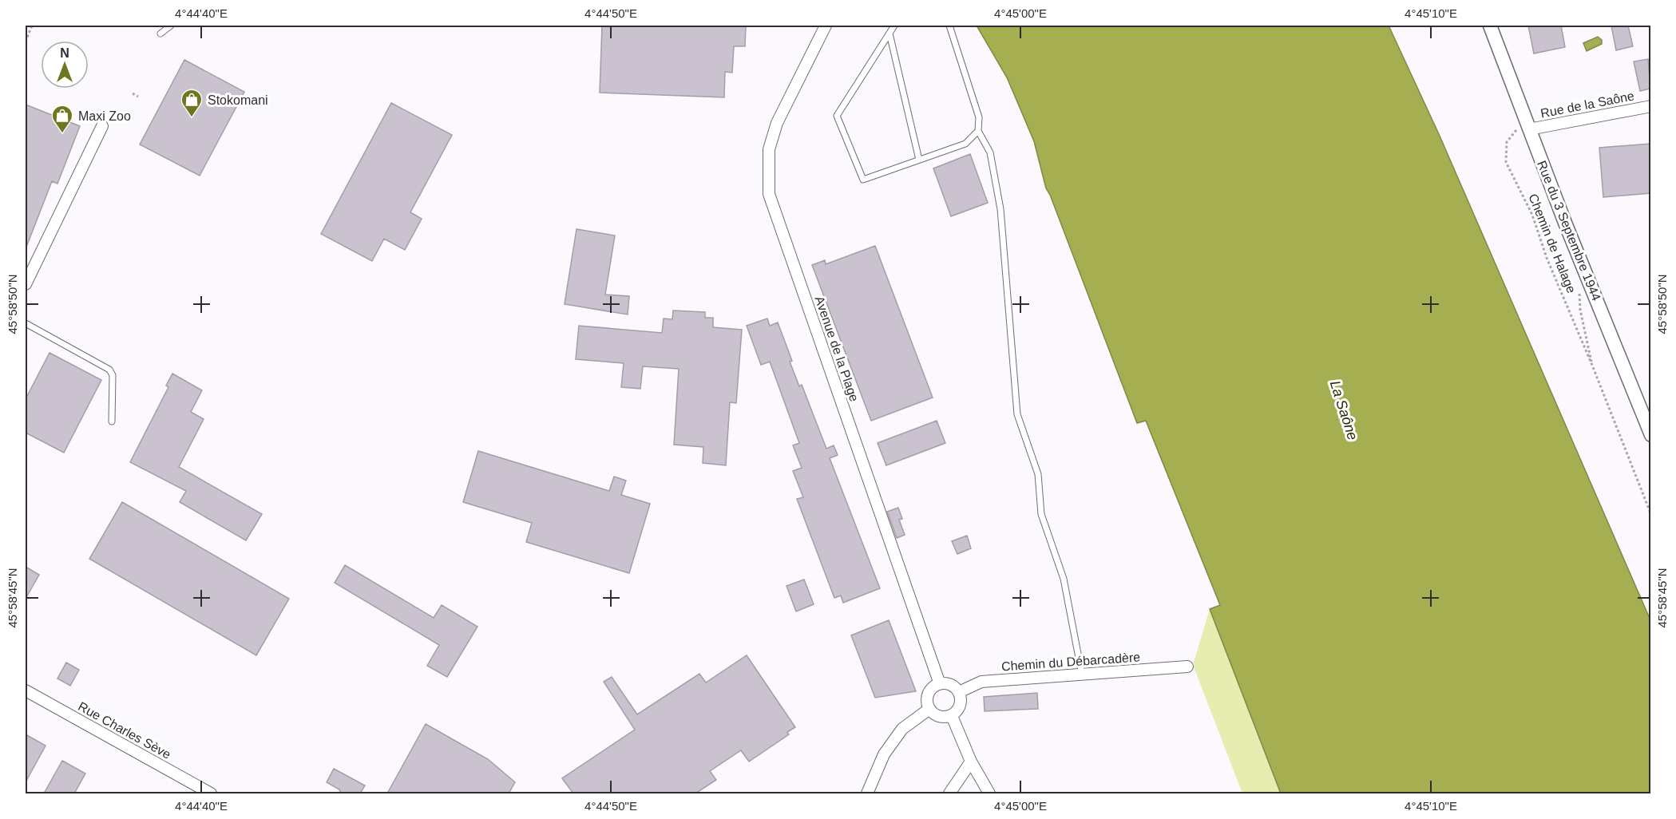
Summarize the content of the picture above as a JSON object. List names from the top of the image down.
{
  "streets": {
    "street": [
      "Rue de la Saône",
      "Rue du 3 Septembre 1944",
      "Avenue de la Plage",
      "Chemin du Débarcadère",
      "Rue Charles Sève"
    ],
    "path": ["Chemin de Halage"]
  },
  "crossings": [
    ["Rue de la Saône", "Rue du 3 Septembre 1944"],
    ["Rue de la Saône", "Chemin de Halage"],
    ["Rue du 3 Septembre 1944", "Chemin de Halage"],
    ["Avenue de la Plage", "Chemin du Débarcadère"]
  ],
  "water": ["La Saône"],
  "places": {
    "shop": ["Stokomani", "Maxi Zoo"]
  },
  "north": "top",
  "coordinates": [
    "4°44'40\"E",
    "4°44'50\"E",
    "4°45'00\"E",
    "4°45'10\"E",
    "45°58'50\"N",
    "45°58'45\"N"
  ]
}
